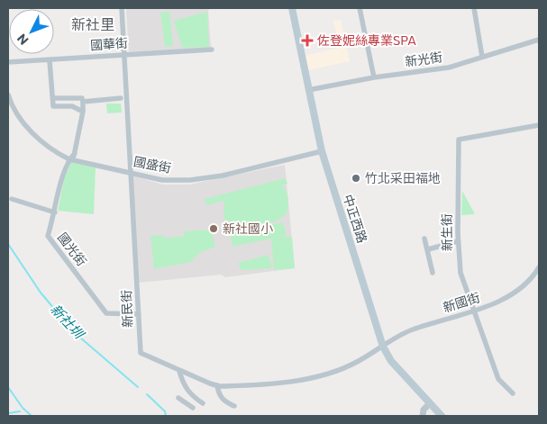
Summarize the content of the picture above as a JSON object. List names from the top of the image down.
{
  "streets": {
    "main road": ["中正西路"],
    "street": [
      "國華街",
      "新光街",
      "國盛街",
      "新生街",
      "國光街",
      "新國街",
      "新民街"
    ]
  },
  "crossings": [
    ["國華街", "新民街"],
    ["新光街", "中正西路"],
    ["國盛街", "中正西路"],
    ["國盛街", "國光街"],
    ["國盛街", "新民街"],
    ["中正西路", "新國街"],
    ["中正西路", "新民街"],
    ["新生街", "新國街"],
    ["國光街", "新民街"],
    ["新國街", "新民街"]
  ],
  "districts": ["新社里"],
  "water": ["新社圳"],
  "places": {
    "health": ["佐登妮絲專業SPA"],
    "other": ["竹北采田福地", "新社國小"]
  },
  "north": "bottom left"
}
